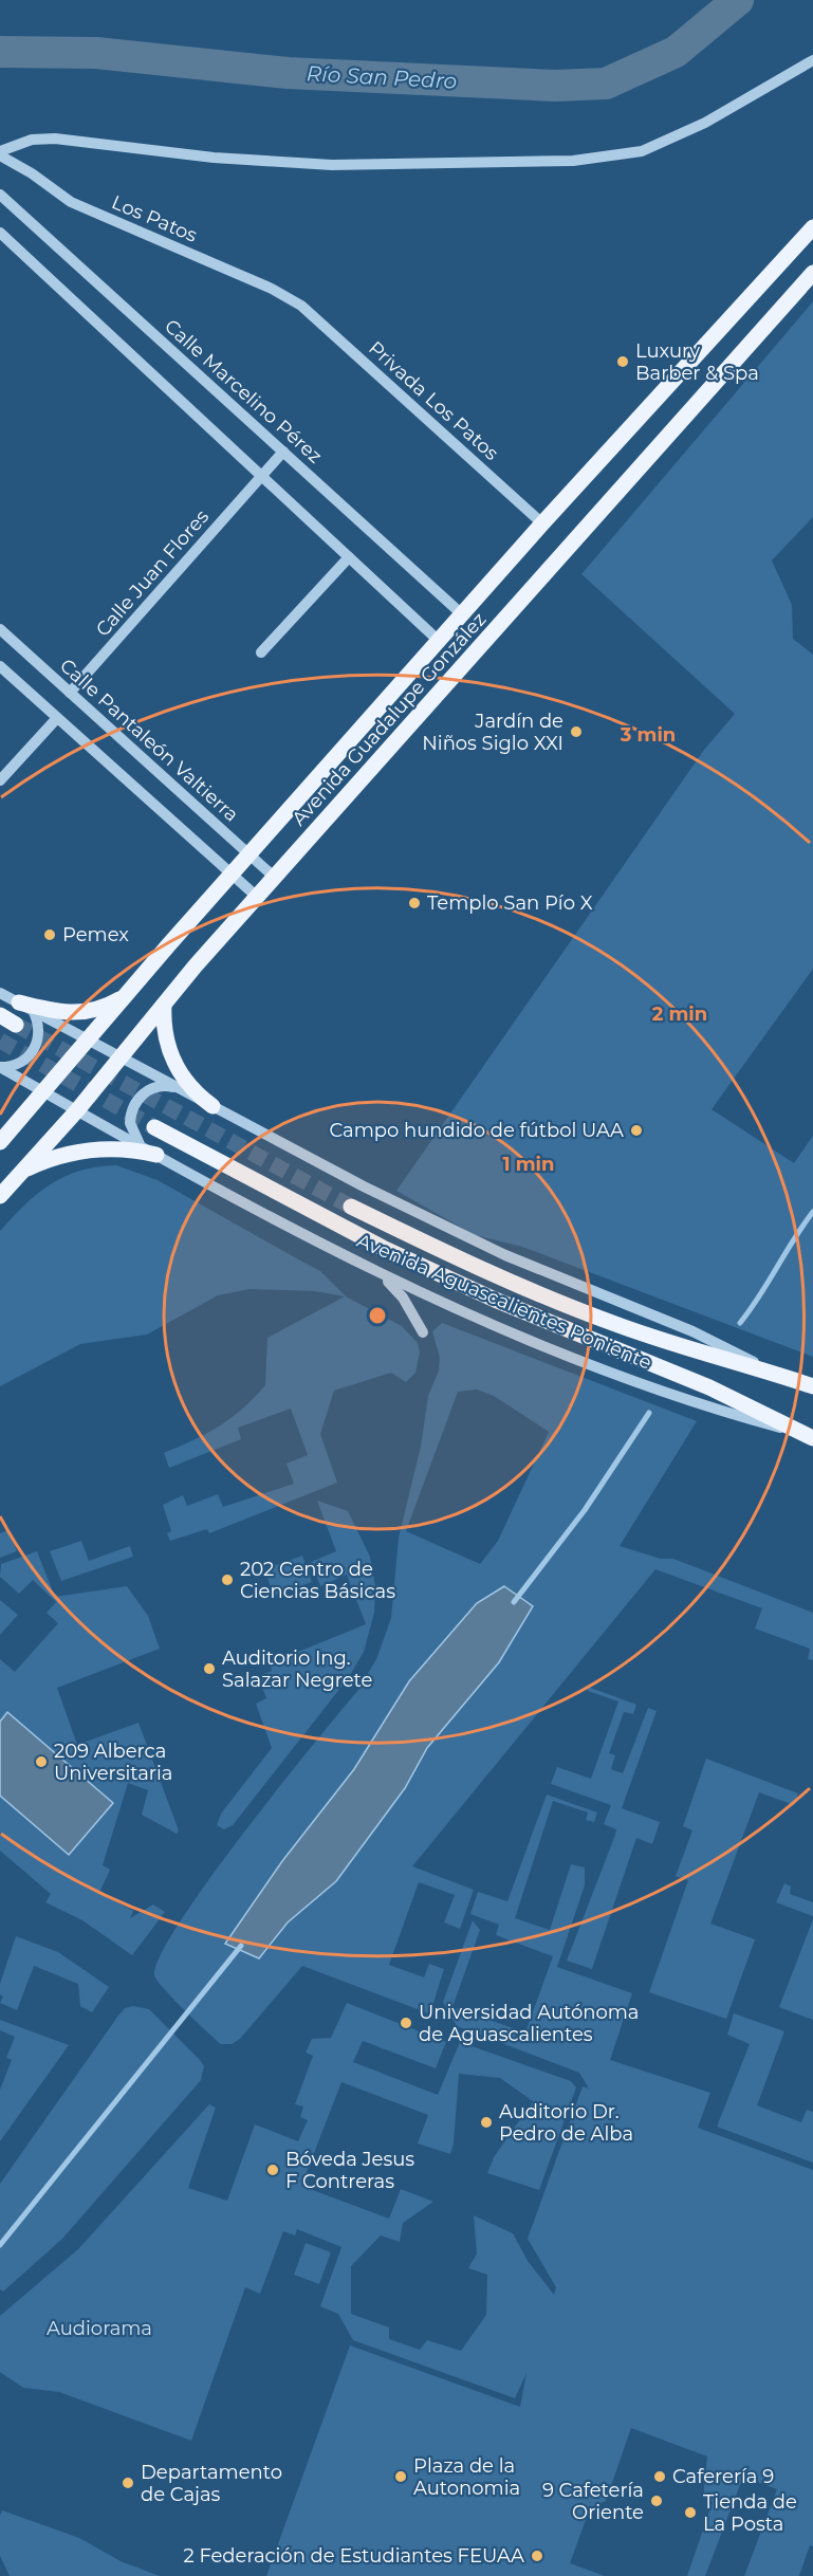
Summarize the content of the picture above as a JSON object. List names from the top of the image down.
{
  "streets": {
    "main road": ["Avenida Guadalupe González", "Avenida Aguascalientes Poniente"],
    "street": [
      "Los Patos",
      "Calle Marcelino Pérez",
      "Privada Los Patos",
      "Calle Juan Flores",
      "Calle Pantaleón Valtierra"
    ]
  },
  "crossings": [
    ["Los Patos", "Privada Los Patos"],
    ["Calle Marcelino Pérez", "Calle Juan Flores"],
    ["Calle Marcelino Pérez", "Avenida Guadalupe González"],
    ["Privada Los Patos", "Avenida Guadalupe González"],
    ["Calle Juan Flores", "Calle Pantaleón Valtierra"],
    ["Avenida Guadalupe González", "Calle Pantaleón Valtierra"],
    ["Avenida Guadalupe González", "Avenida Aguascalientes Poniente"]
  ],
  "water": ["Río San Pedro"],
  "parks": ["Audiorama"],
  "places": [
    "Luxury Barber & Spa",
    "Jardín de Niños Siglo XXI",
    "Templo San Pío X",
    "Pemex",
    "Campo hundido de fútbol UAA",
    "202 Centro de Ciencias Básicas",
    "Auditorio Ing. Salazar Negrete",
    "209 Alberca Universitaria",
    "Universidad Autónoma de Aguascalientes",
    "Auditorio Dr. Pedro de Alba",
    "Bóveda Jesus F Contreras",
    "Plaza de la Autonomia",
    "Caferería 9",
    "Departamento de Cajas",
    "9 Cafetería Oriente",
    "Tienda de La Posta",
    "2 Federación de Estudiantes FEUAA"
  ],
  "rings": ["3 min", "2 min", "1 min"]
}
